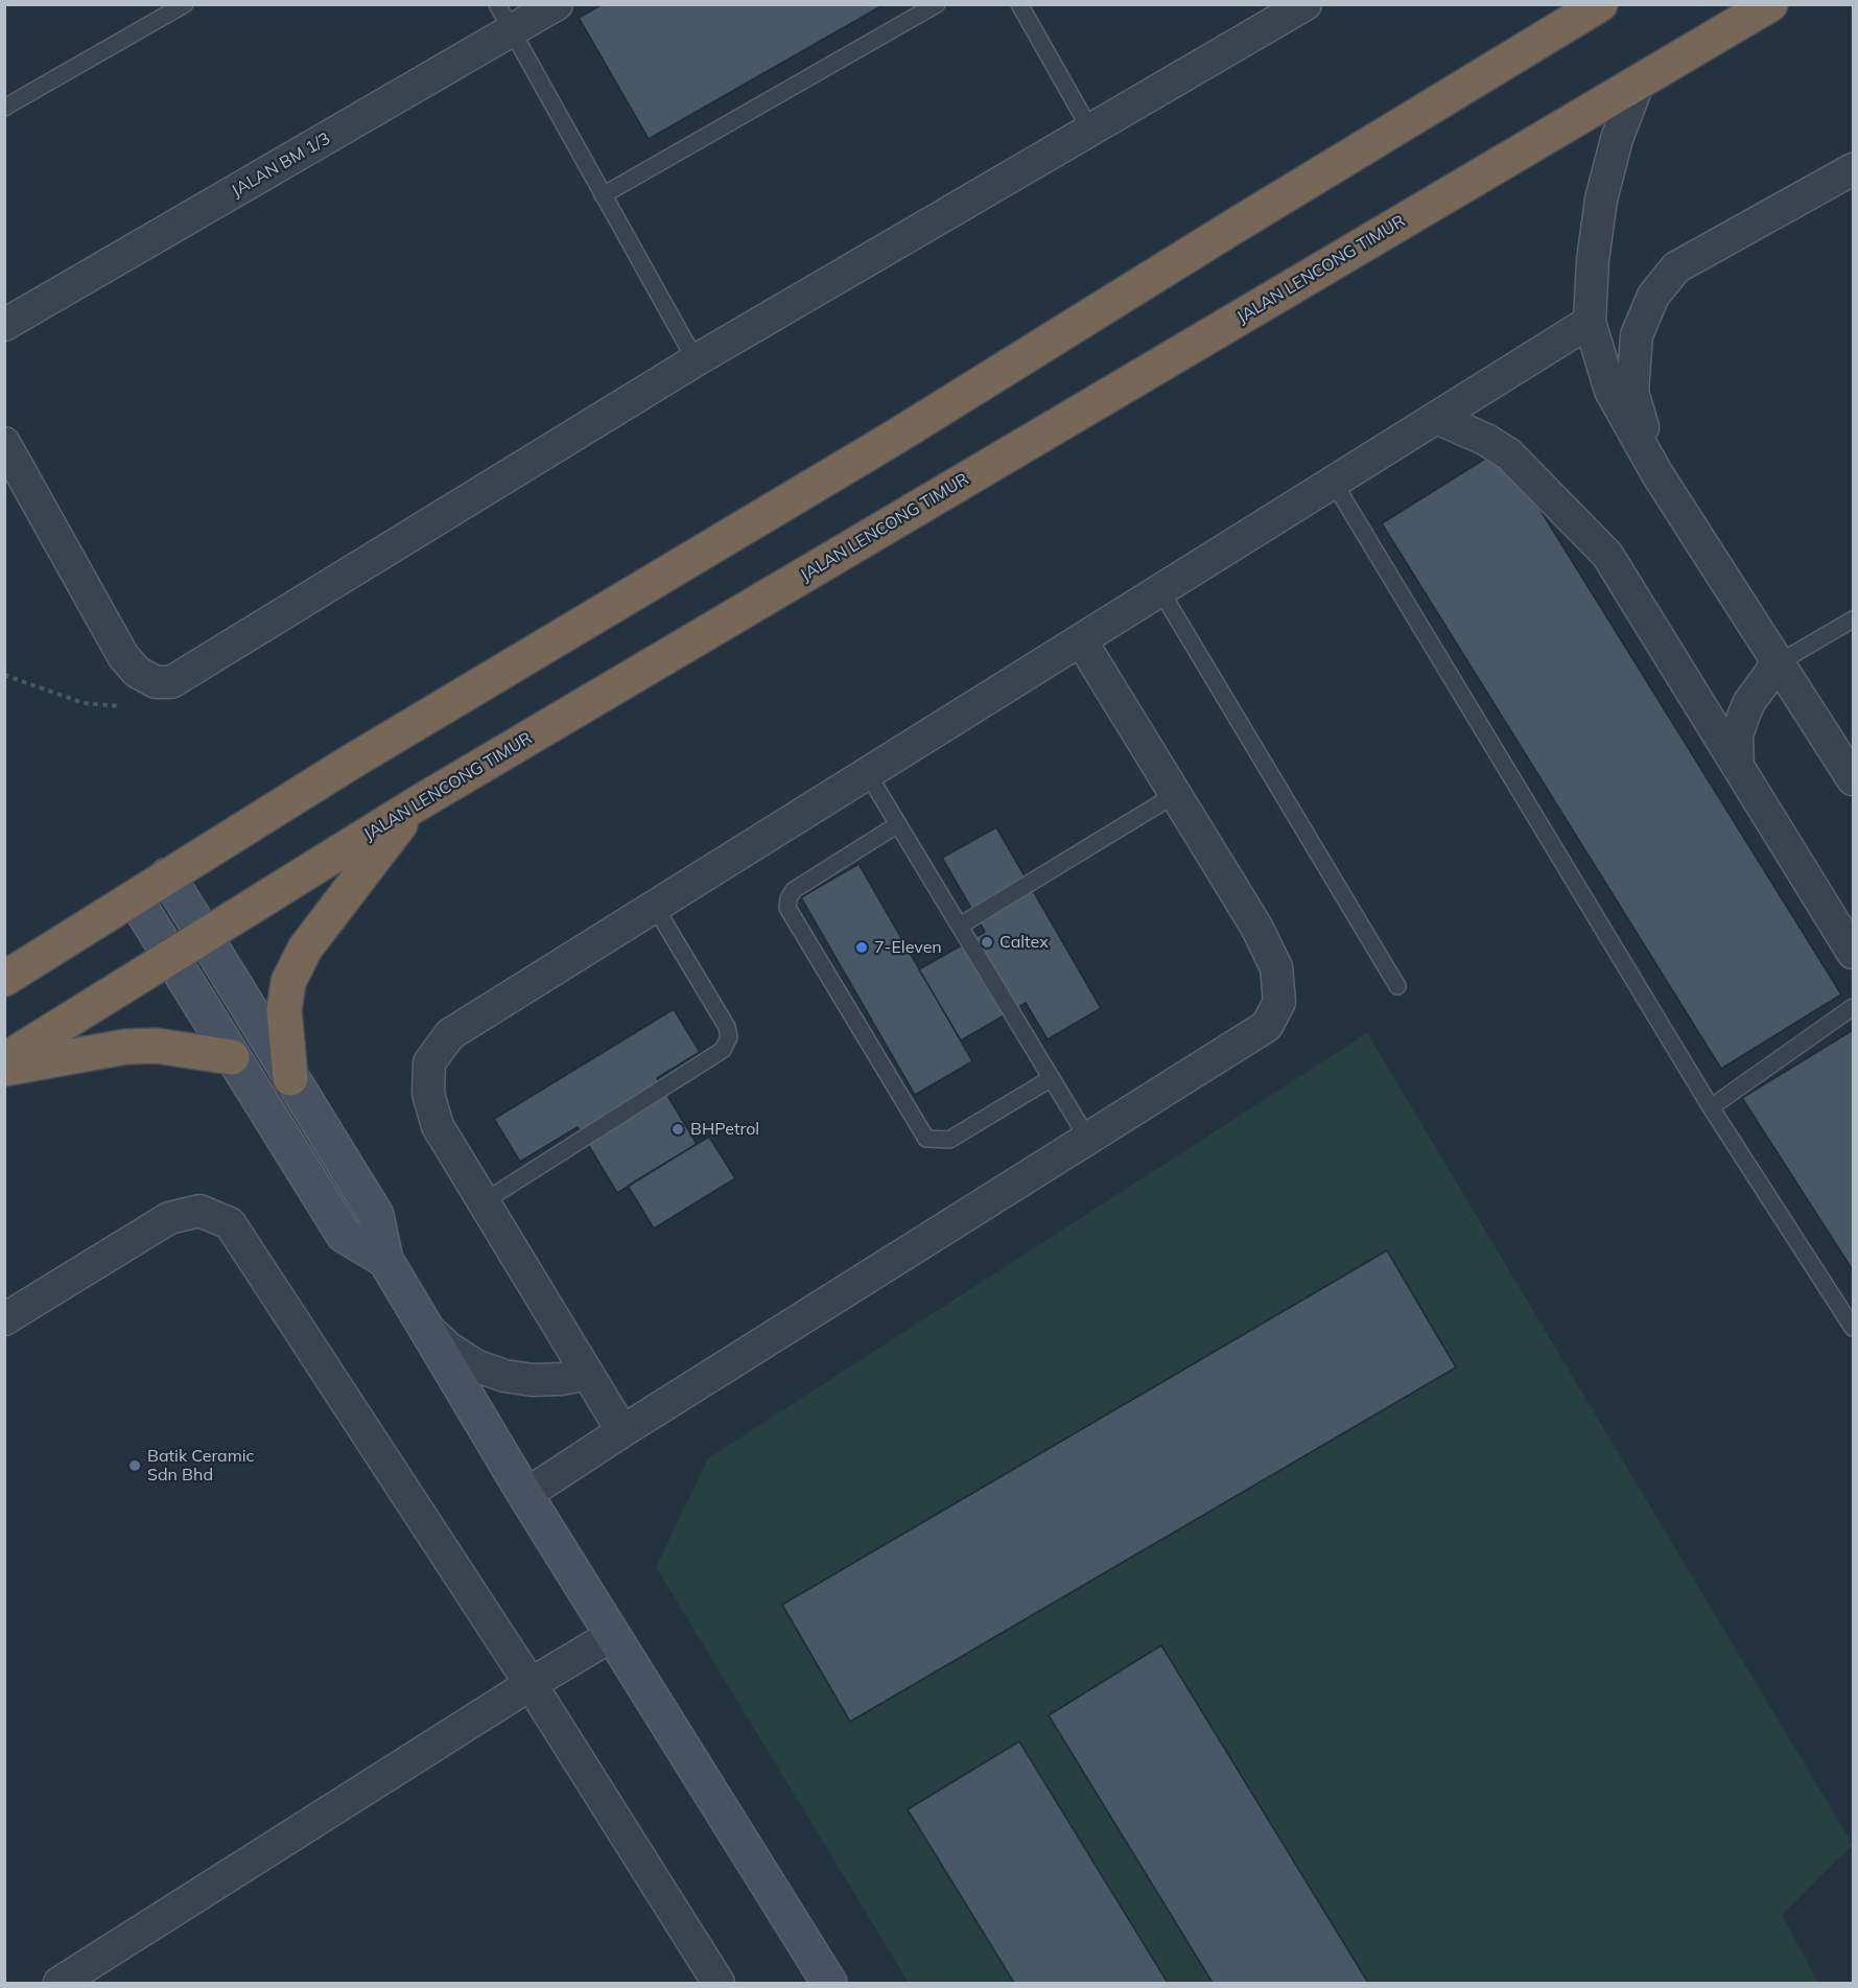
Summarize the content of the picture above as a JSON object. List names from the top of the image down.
{
  "streets": {
    "highway": ["JALAN LENCONG TIMUR"],
    "street": ["JALAN BM 1/3"]
  },
  "places": [
    "Caltex",
    "7-Eleven",
    "BHPetrol",
    "Batik Ceramic Sdn Bhd"
  ]
}
